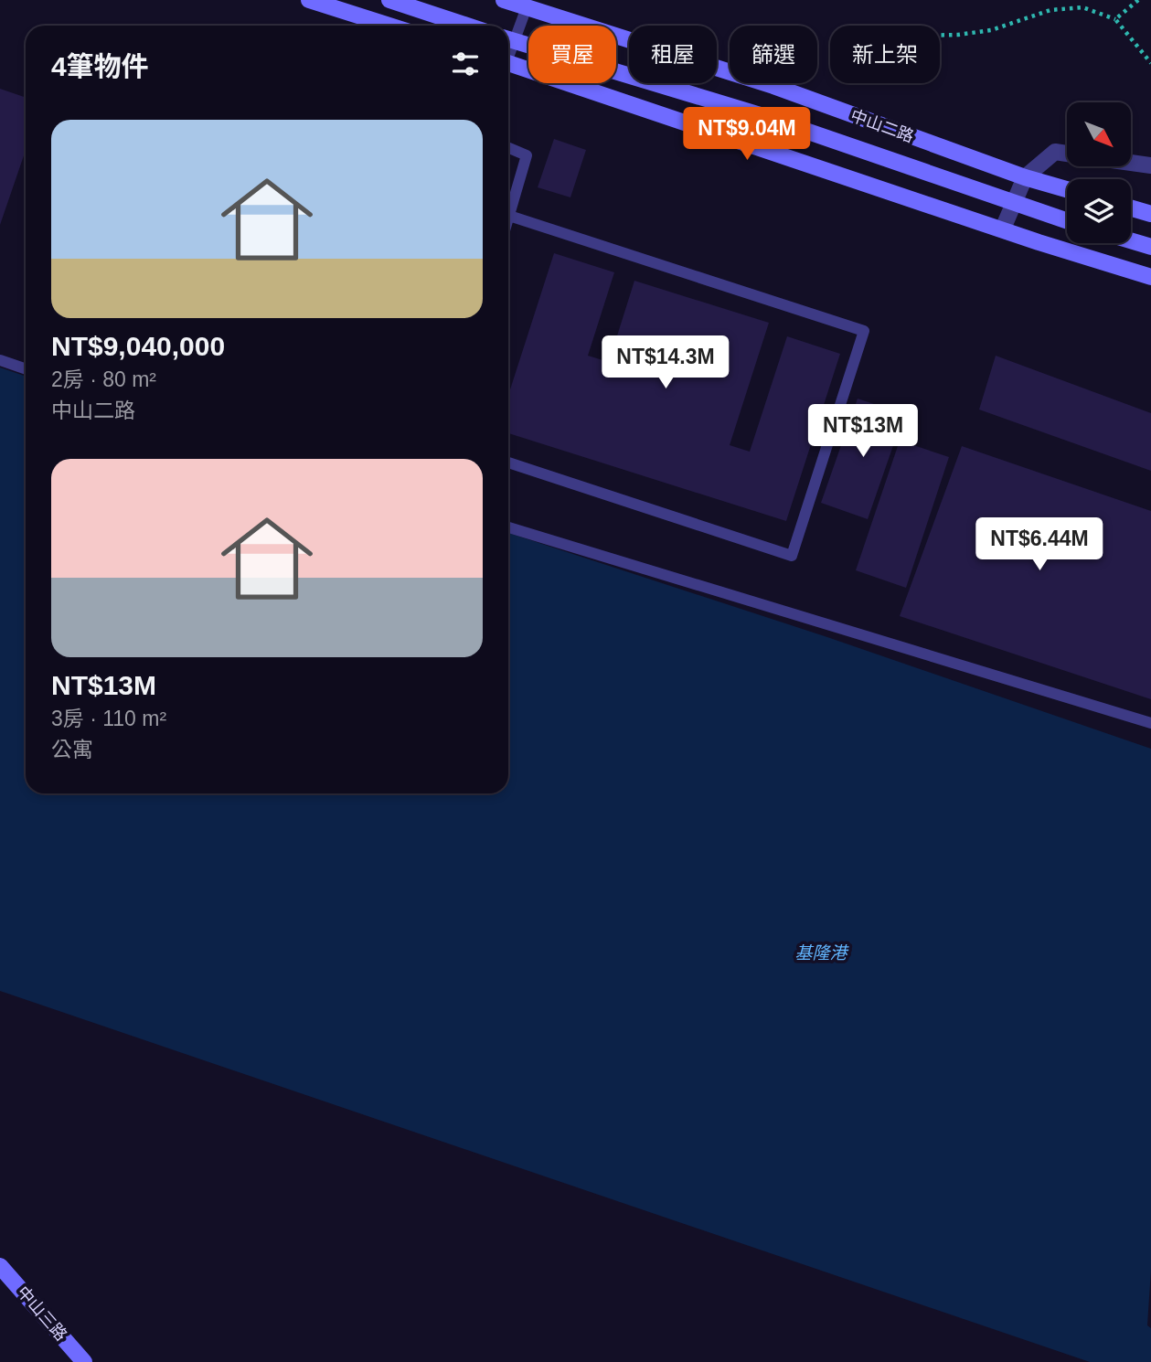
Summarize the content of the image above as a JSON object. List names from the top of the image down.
{
  "streets": {
    "street": ["中山二路", "中山三路"]
  },
  "water": ["基隆港"],
  "north": "bottom right",
  "page": {
    "chip": [
      "買屋",
      "租屋",
      "篩選",
      "新上架"
    ],
    "heading": "4筆物件",
    "list": [
      {
        "name": "NT$9,040,000",
        "note": "2房 · 80 m² · 中山二路"
      },
      {
        "name": "NT$13M",
        "note": "3房 · 110 m² · 公寓"
      }
    ],
    "price": [
      "NT$9.04M",
      "NT$14.3M",
      "NT$13M",
      "NT$6.44M"
    ]
  }
}
